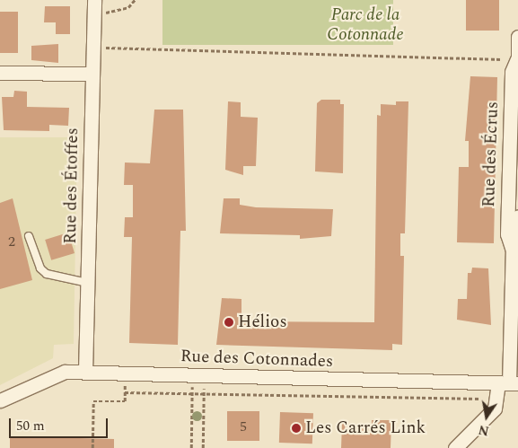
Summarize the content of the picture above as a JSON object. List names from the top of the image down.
{
  "streets": {
    "street": ["Rue des Écrus", "Rue des Étoffes", "Rue des Cotonnades"]
  },
  "crossings": [
    ["Rue des Écrus", "Rue des Cotonnades"],
    ["Rue des Étoffes", "Rue des Cotonnades"]
  ],
  "parks": ["Parc de la Cotonnade"],
  "places": ["Hélios", "Les Carrés Link"],
  "house_numbers": ["2", "5"],
  "scale_bar": "50 m",
  "north": "bottom"
}
